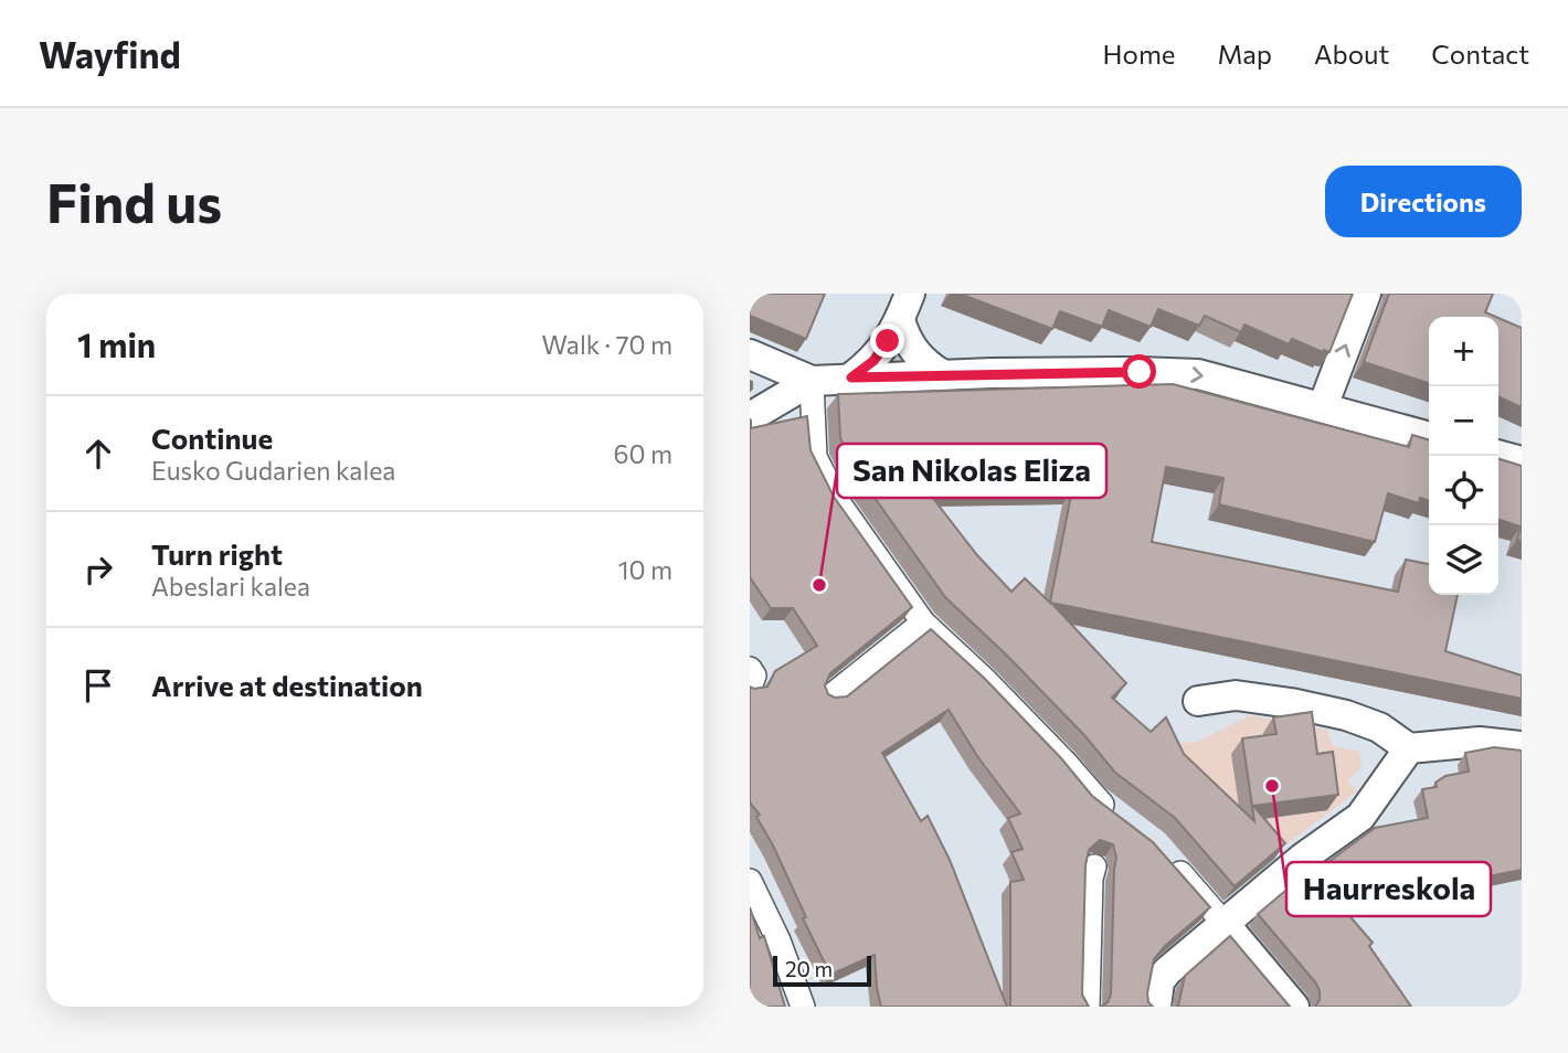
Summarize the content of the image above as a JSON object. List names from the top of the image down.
{
  "places": ["San Nikolas Eliza", "Haurreskola"],
  "scale_bar": "20 m",
  "page": {
    "header": "Wayfind",
    "nav": [
      "Home",
      "Map",
      "About",
      "Contact"
    ],
    "buttons": "Directions",
    "title": "Find us",
    "heading": ["1 min", "Walk · 70 m"],
    "map_buttons": ["+", "−"],
    "list": [
      ["Continue", "Eusko Gudarien kalea", "60 m"],
      ["Turn right", "Abeslari kalea", "10 m"],
      "Arrive at destination"
    ],
    "scale": "20 m"
  }
}
